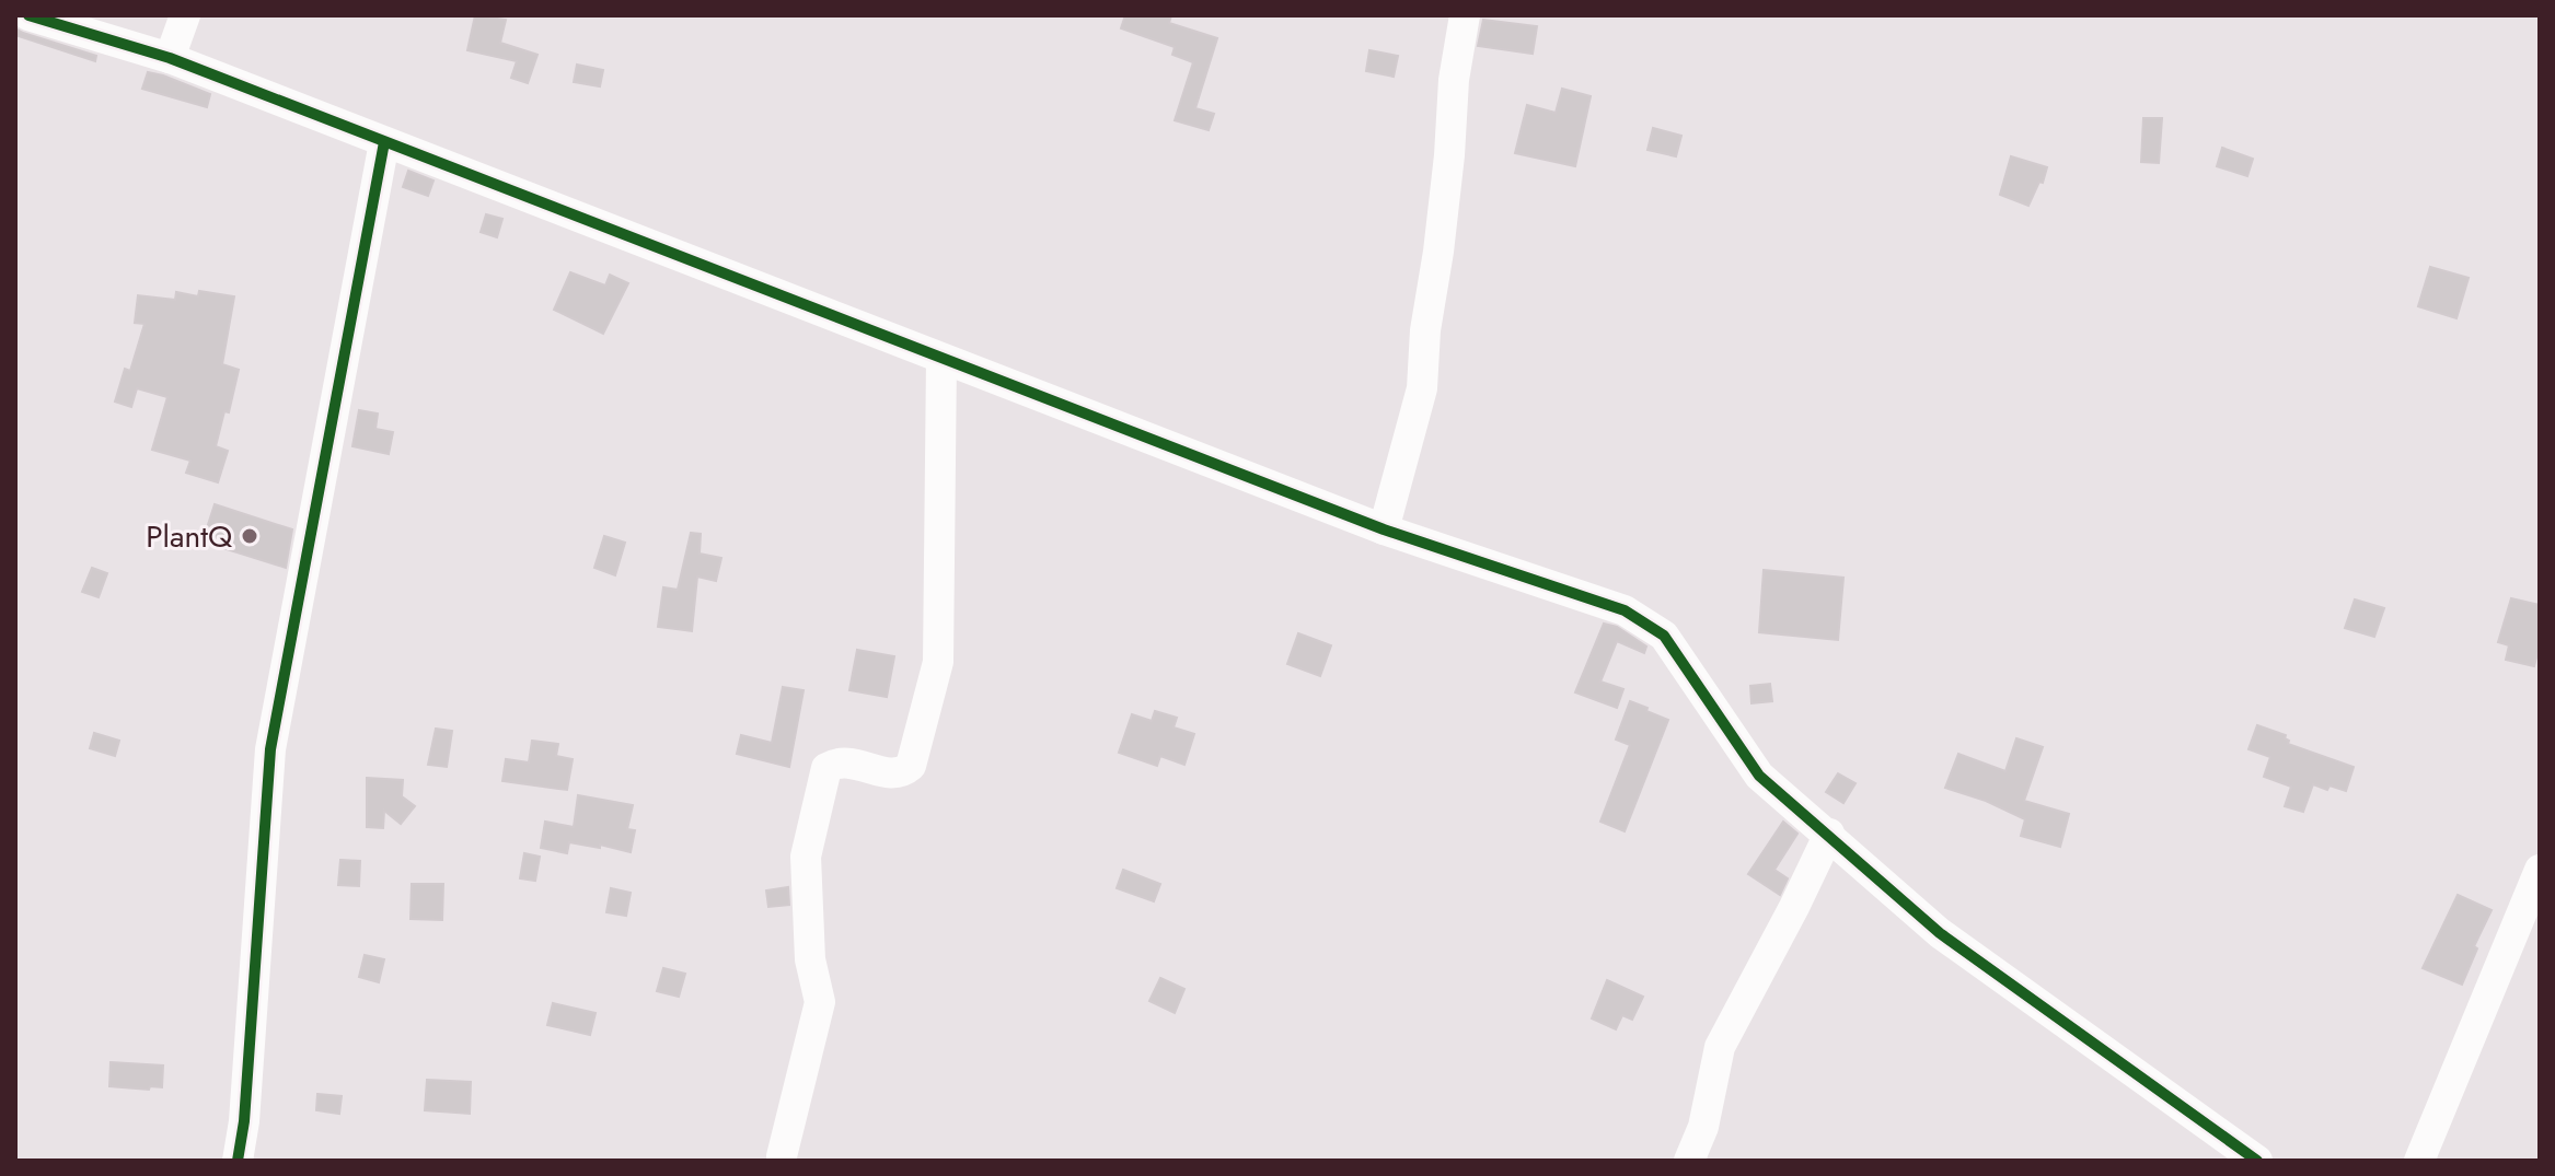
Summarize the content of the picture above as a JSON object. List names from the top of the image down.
{
  "places": ["PlantQ"]
}
